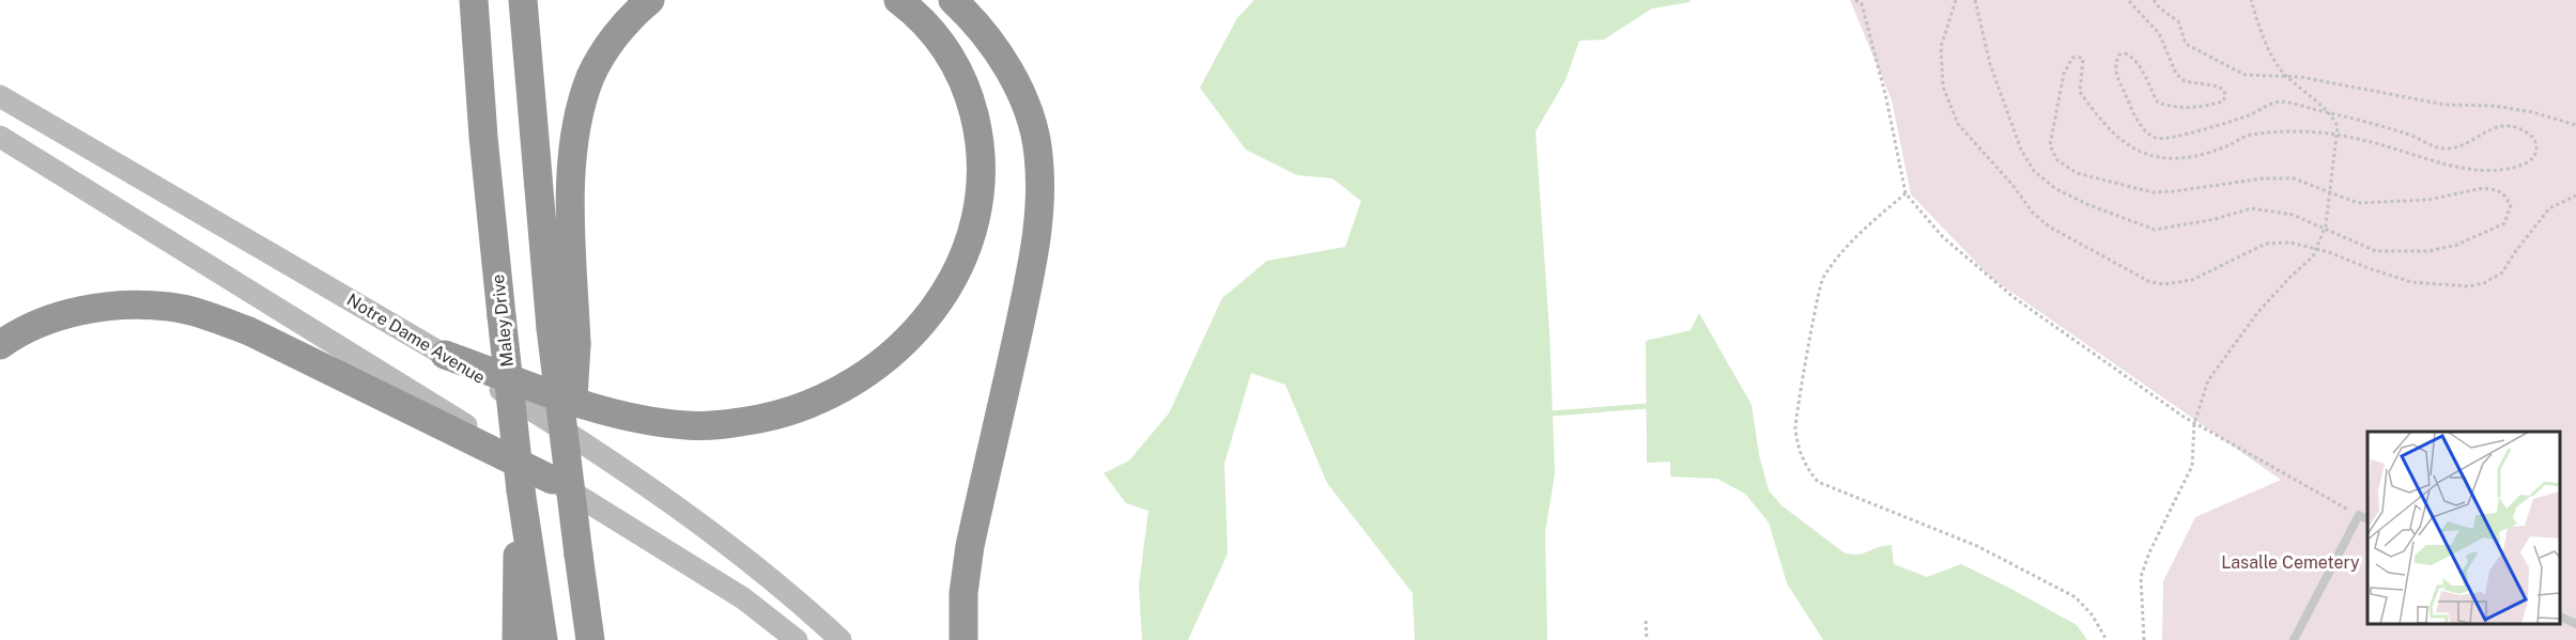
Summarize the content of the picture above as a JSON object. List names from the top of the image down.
{
  "streets": {
    "highway": ["Maley Drive"],
    "main road": ["Notre Dame Avenue"]
  },
  "parks": ["Lasalle Cemetery"]
}
